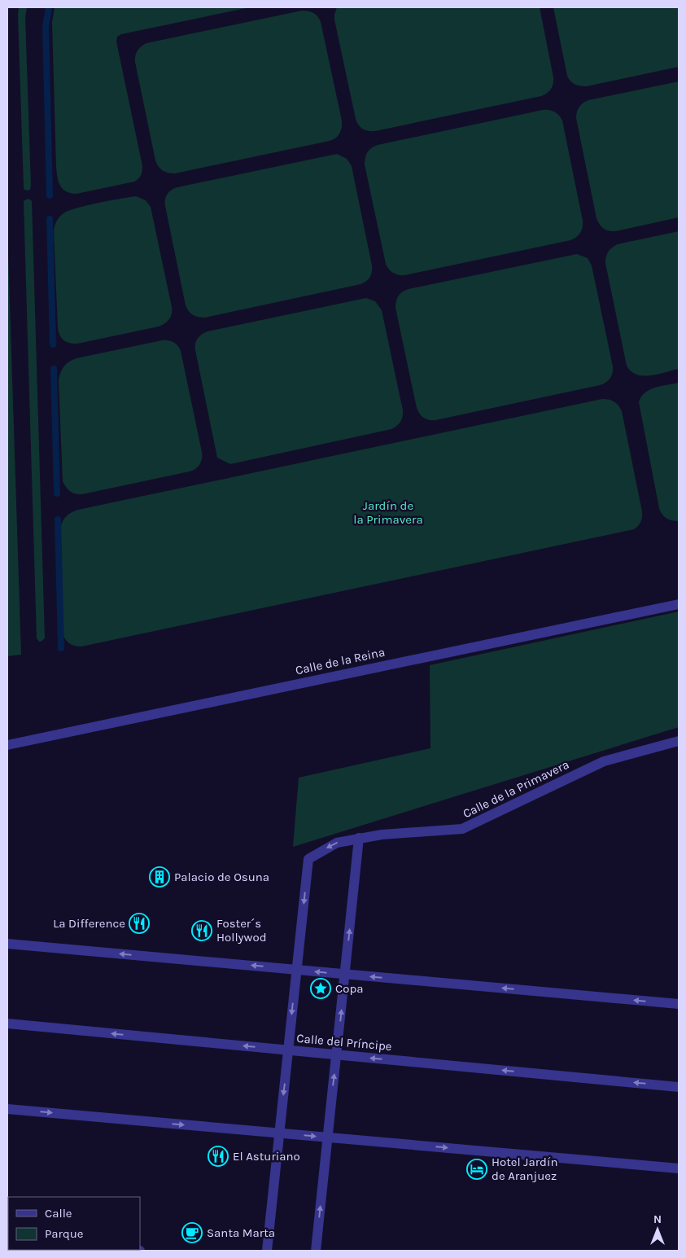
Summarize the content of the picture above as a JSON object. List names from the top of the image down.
{
  "streets": {
    "street": ["Calle de la Reina", "Calle de la Primavera", "Calle del Príncipe"]
  },
  "parks": ["Jardín de la Primavera"],
  "places": {
    "building": ["Palacio de Osuna"],
    "restaurant": ["La Difference", "Foster´s Hollywod", "El Asturiano"],
    "place": ["Copa"],
    "hotel": ["Hotel Jardín de Aranjuez"],
    "cafe": ["Santa Marta"]
  },
  "legend": ["Calle", "Parque"],
  "north": "top"
}
